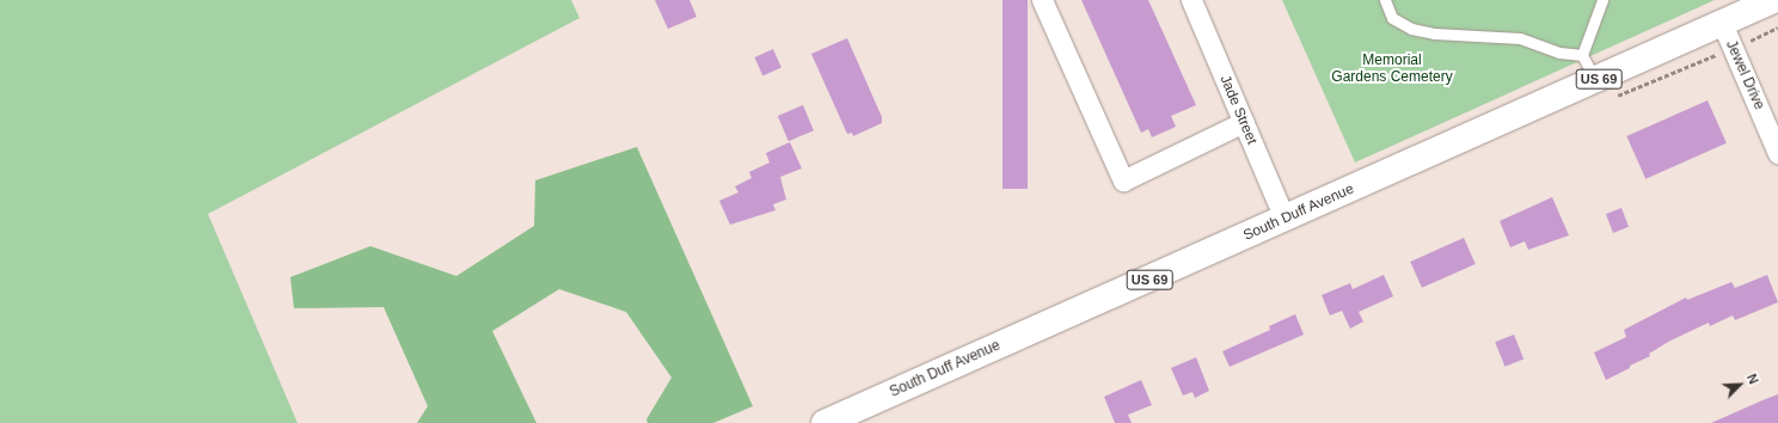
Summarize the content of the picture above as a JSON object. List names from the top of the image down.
{
  "streets": {
    "main road": ["US 69", "South Duff Avenue"],
    "street": ["Jewel Drive", "Jade Street"]
  },
  "crossings": [
    ["Jewel Drive", "South Duff Avenue"],
    ["Jade Street", "South Duff Avenue"]
  ],
  "parks": ["Memorial Gardens Cemetery"],
  "north": "top right"
}
